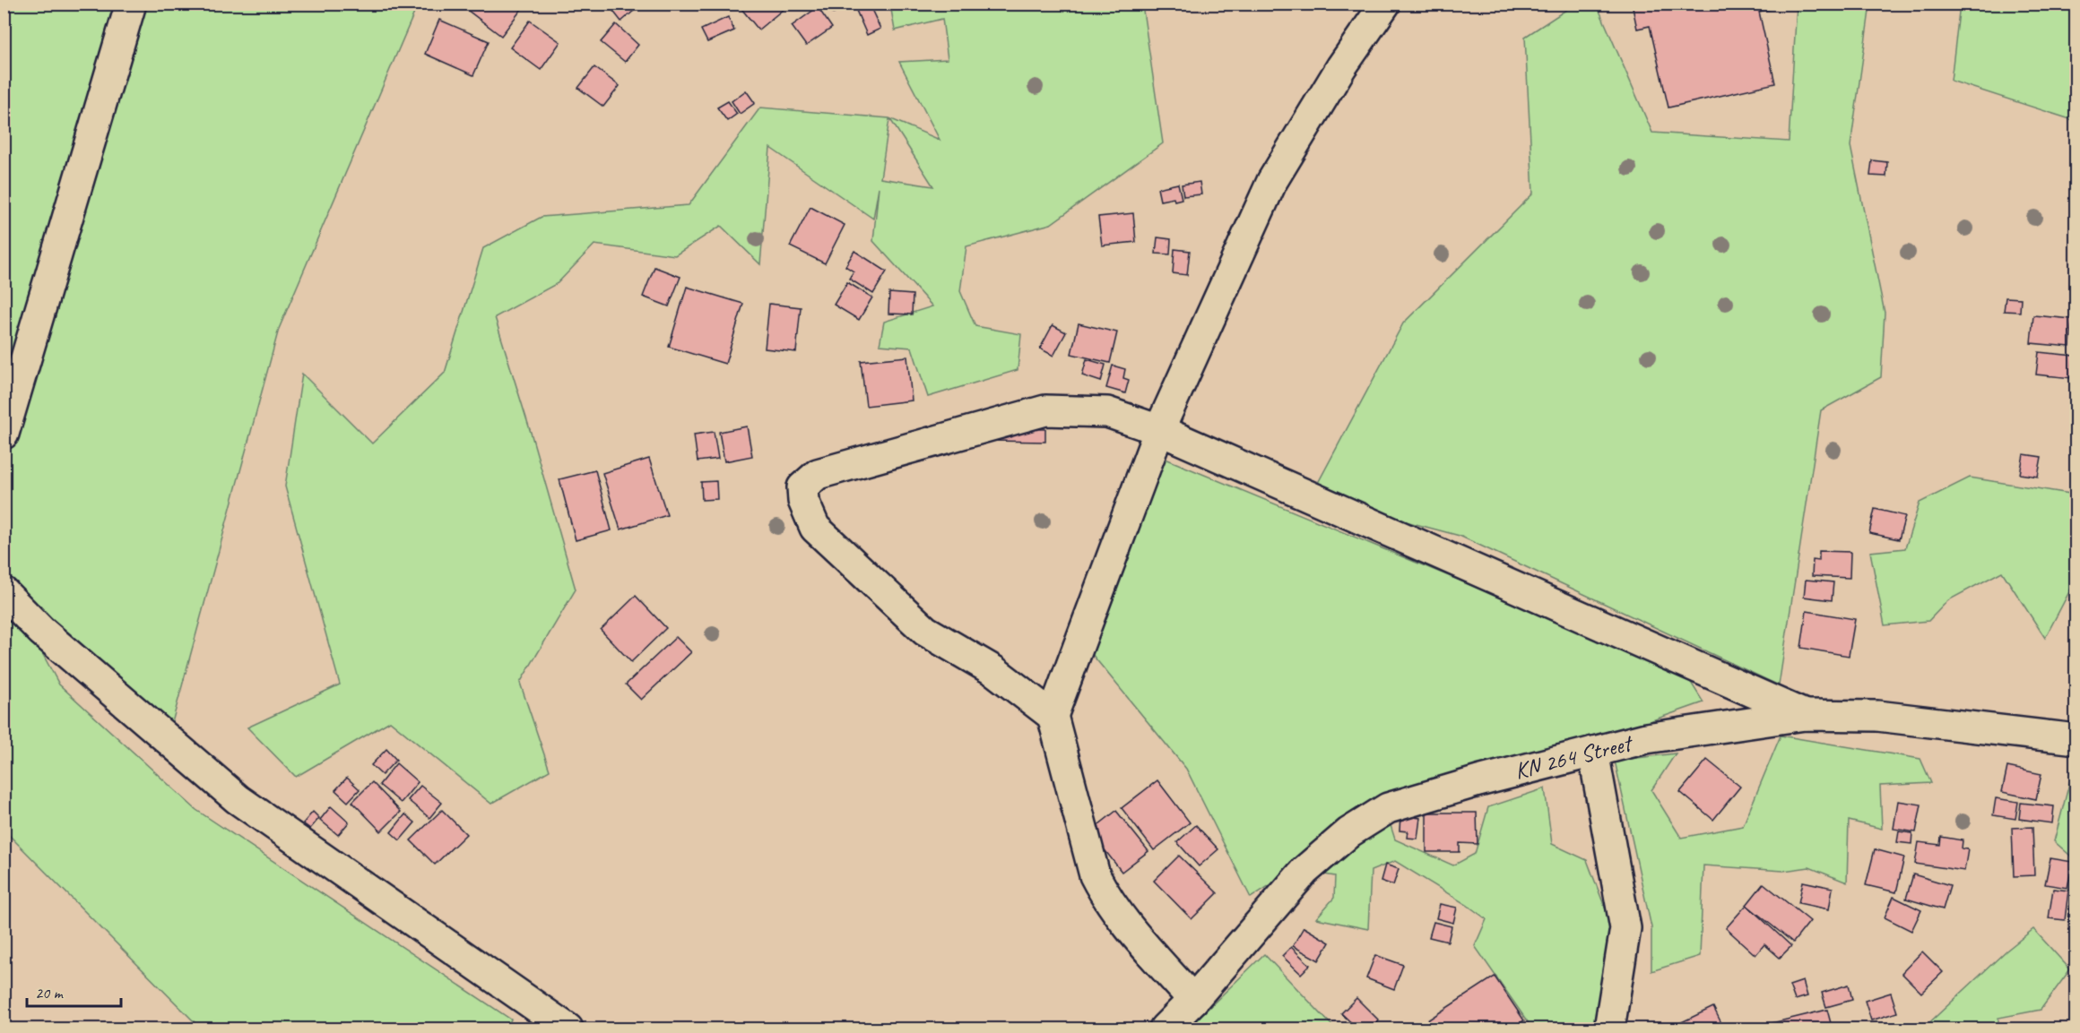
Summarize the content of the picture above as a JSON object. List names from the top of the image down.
{
  "streets": {
    "street": ["KN 264 Street"]
  },
  "scale_bar": "20 m"
}
